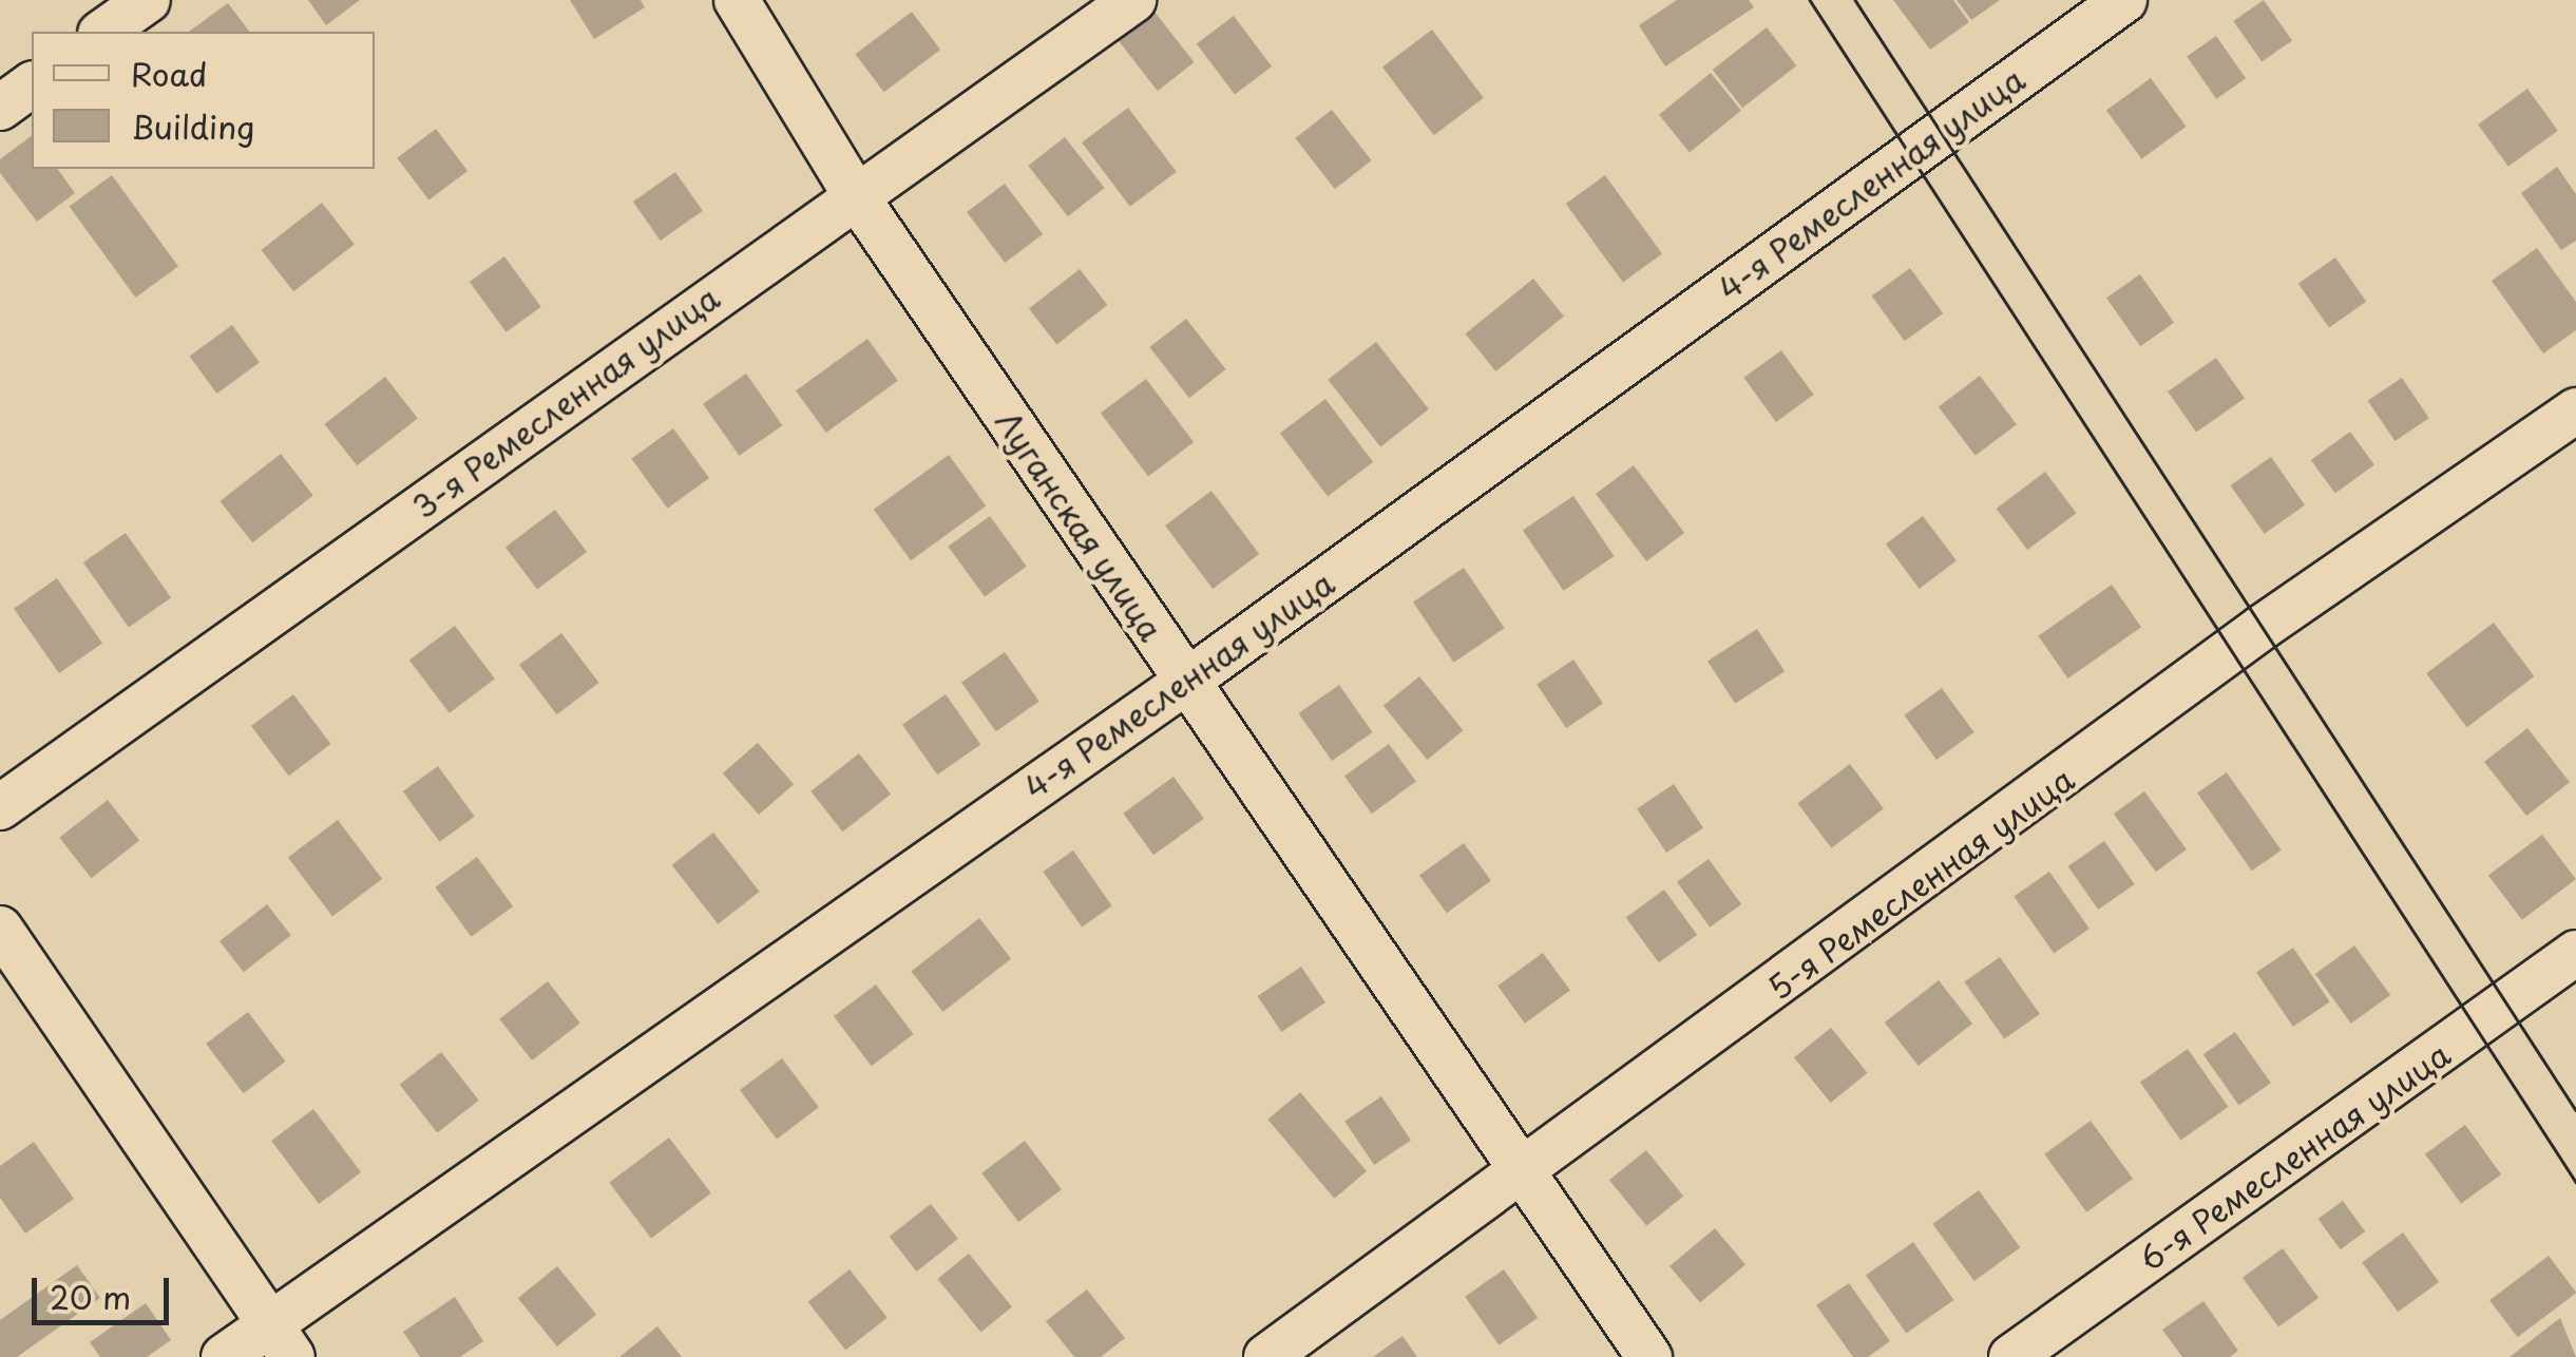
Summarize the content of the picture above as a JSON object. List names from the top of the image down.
{
  "streets": {
    "street": [
      "4-я Ремесленная улица",
      "3-я Ремесленная улица",
      "Луганская улица",
      "5-я Ремесленная улица",
      "6-я Ремесленная улица"
    ]
  },
  "crossings": [
    ["4-я Ремесленная улица", "Луганская улица"],
    ["3-я Ремесленная улица", "Луганская улица"],
    ["Луганская улица", "5-я Ремесленная улица"]
  ],
  "legend": ["Road", "Building"],
  "scale_bar": "20 m"
}
